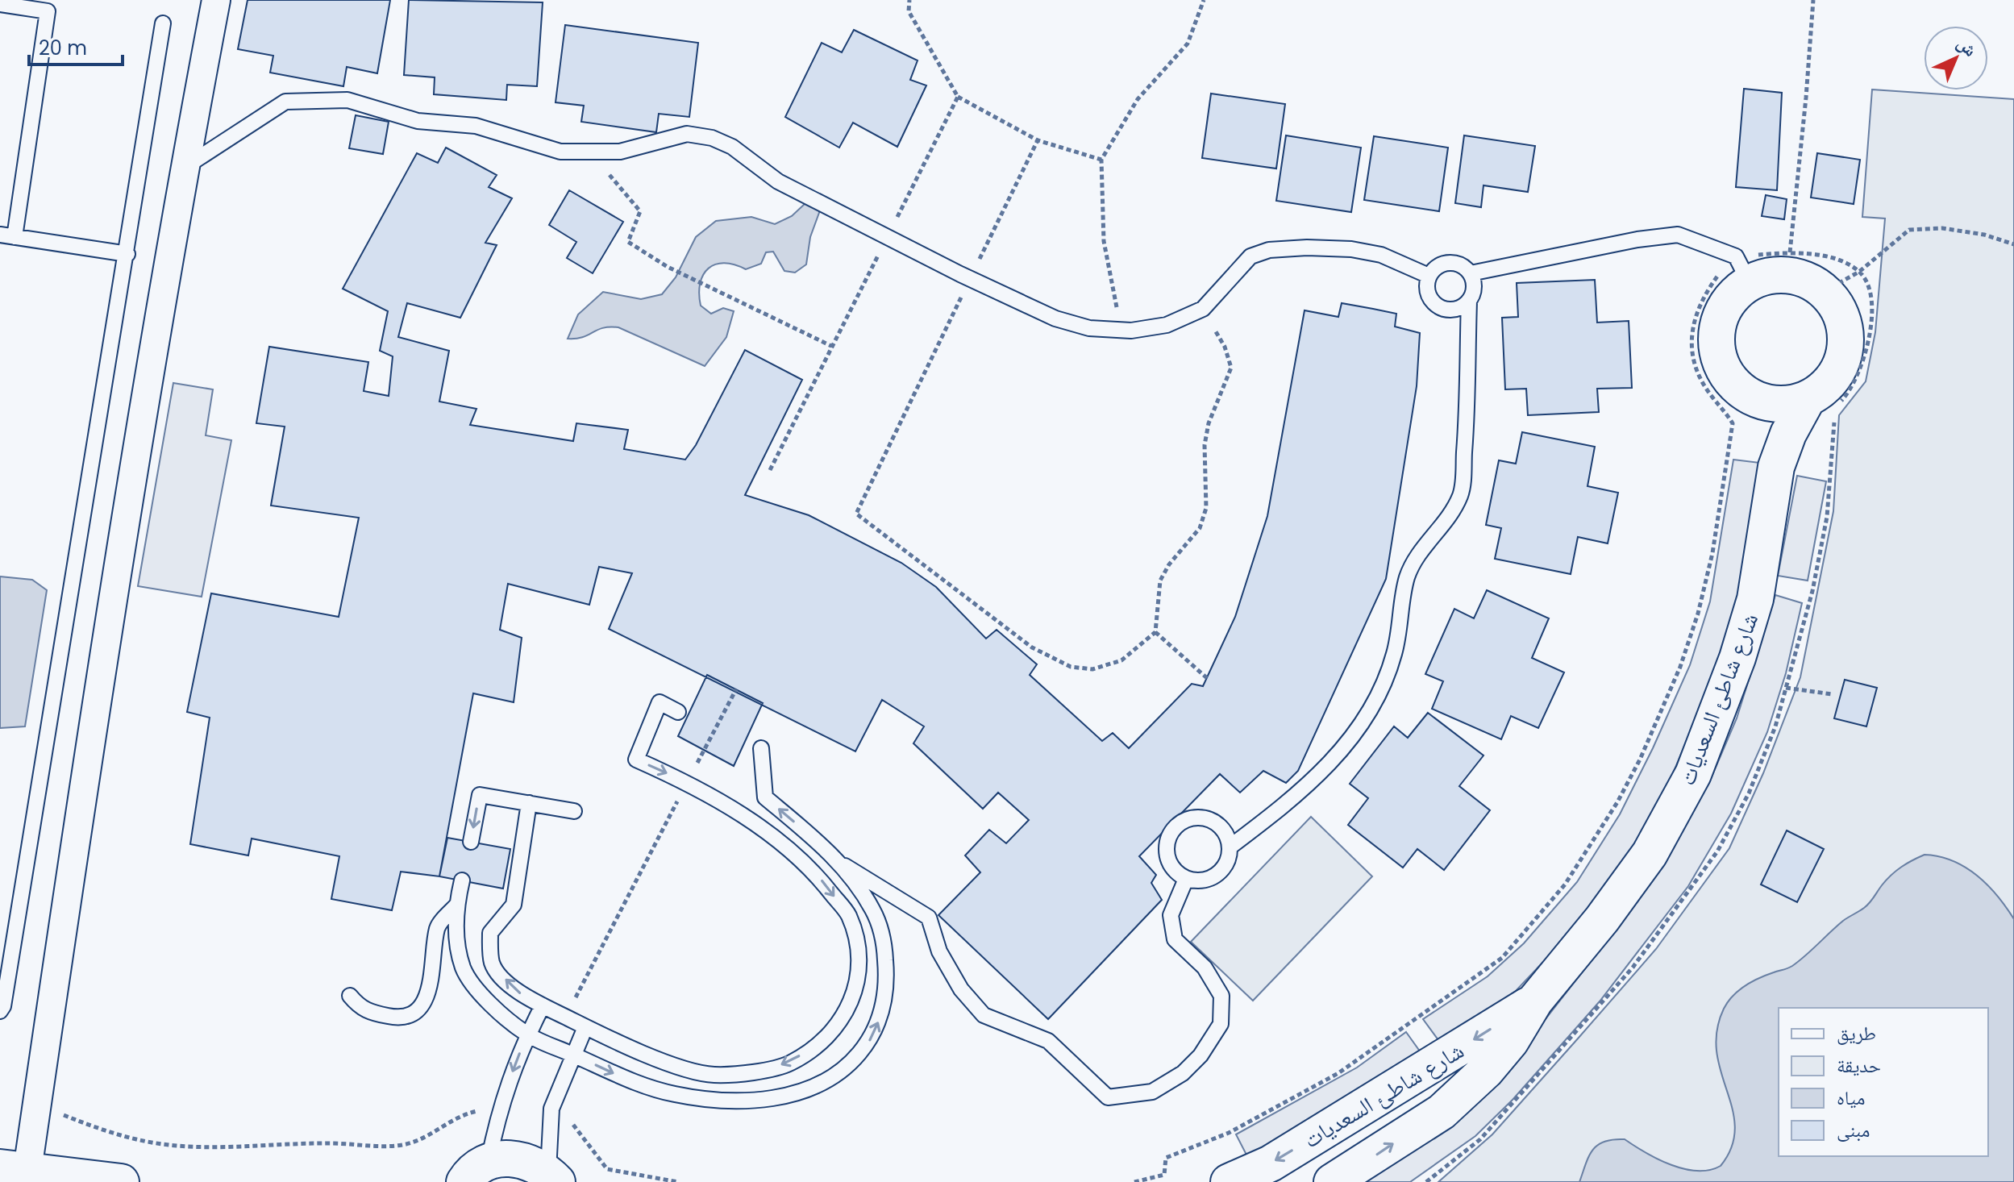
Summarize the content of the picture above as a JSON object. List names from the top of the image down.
{
  "streets": {
    "street": ["شارع شاطئ السعديات"]
  },
  "legend": [
    "طريق",
    "حديقة",
    "مياه",
    "مبنى"
  ],
  "scale_bar": "20 m",
  "north": "top right"
}
